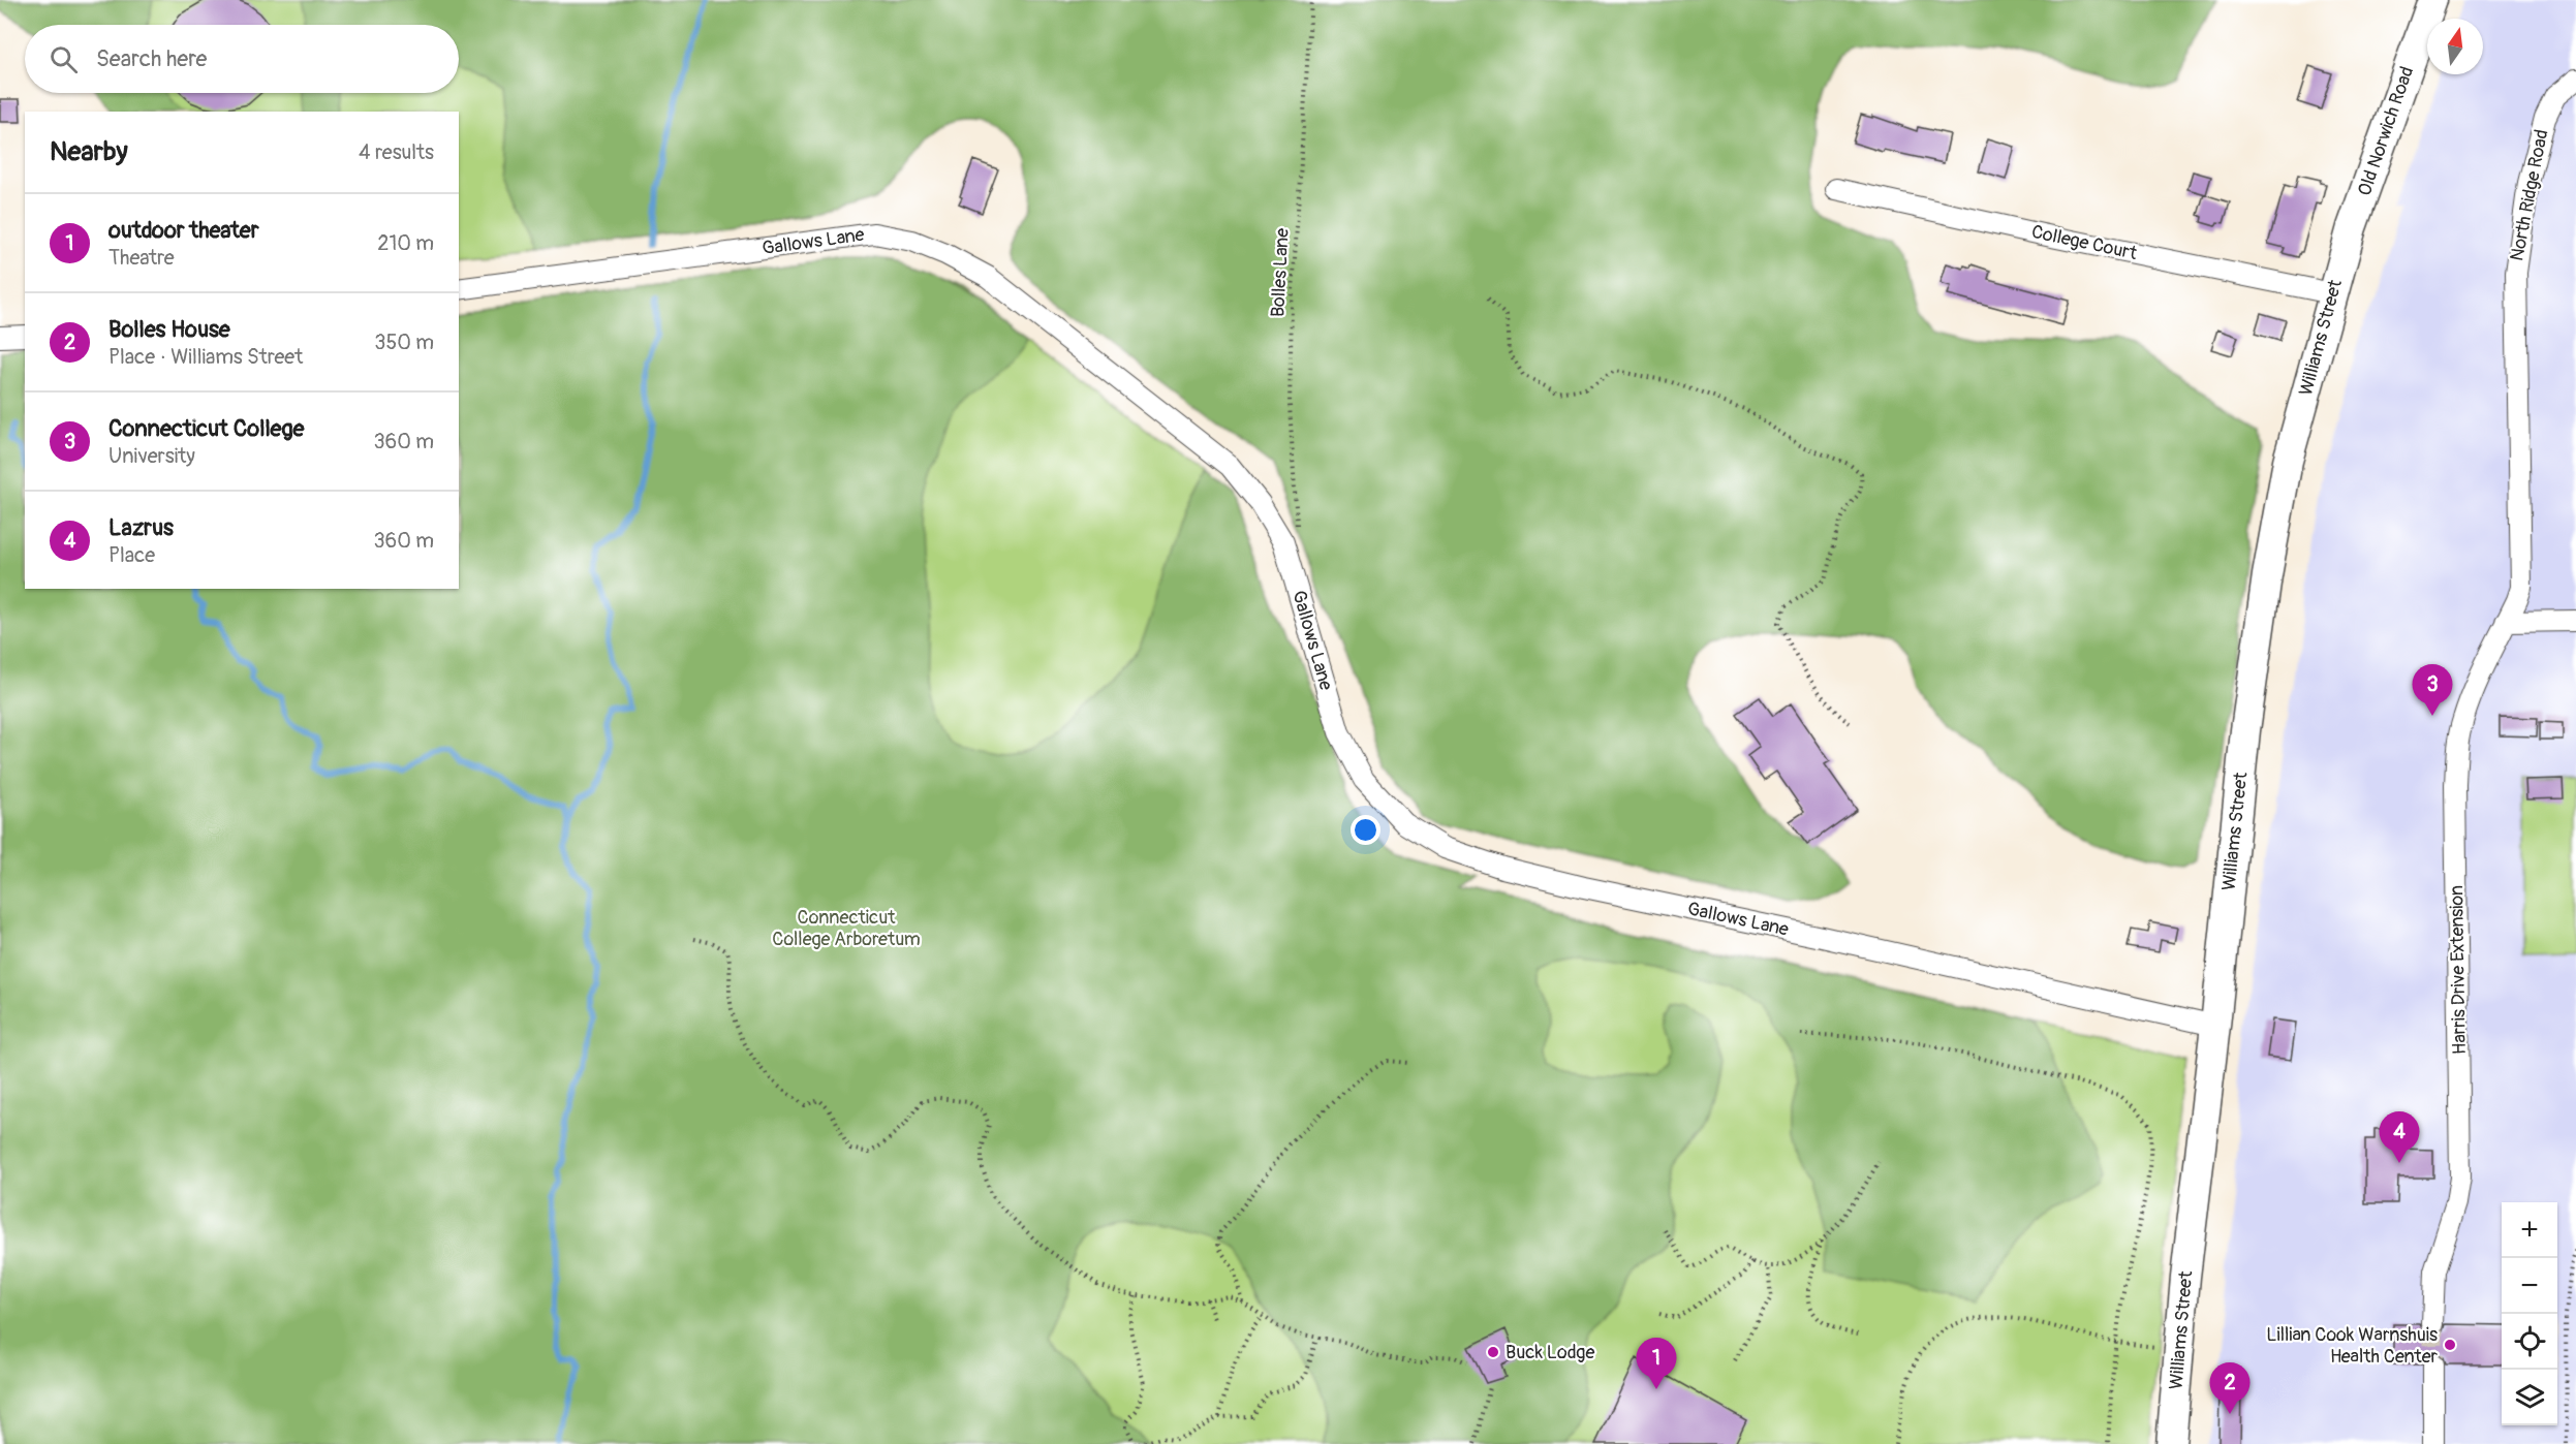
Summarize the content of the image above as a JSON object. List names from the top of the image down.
{
  "streets": {
    "street": [
      "Old Norwich Road",
      "North Ridge Road",
      "Gallows Lane",
      "College Court",
      "Williams Street",
      "Harris Drive Extension"
    ],
    "path": ["Bolles Lane"]
  },
  "crossings": [
    ["Old Norwich Road", "Williams Street"],
    ["North Ridge Road", "Harris Drive Extension"],
    ["Gallows Lane", "Bolles Lane"],
    ["Gallows Lane", "Williams Street"],
    ["College Court", "Williams Street"]
  ],
  "parks": ["Connecticut College Arboretum"],
  "places": ["Lillian Cook Warnshuis Health Center", "Buck Lodge"],
  "north": "top",
  "page": {
    "search": "Search here",
    "heading": ["Nearby", "4 results"],
    "list": [
      {
        "mark": "1",
        "name": "outdoor theater",
        "note": "Theatre",
        "value": "210 m"
      },
      {
        "mark": "2",
        "name": "Bolles House",
        "note": "Place · Williams Street",
        "value": "350 m"
      },
      {
        "mark": "3",
        "name": "Connecticut College",
        "note": "University",
        "value": "360 m"
      },
      {
        "mark": "4",
        "name": "Lazrus",
        "note": "Place",
        "value": "360 m"
      }
    ],
    "pins": [
      "3",
      "4",
      "1",
      "2"
    ],
    "map_buttons": ["+", "−"]
  }
}
